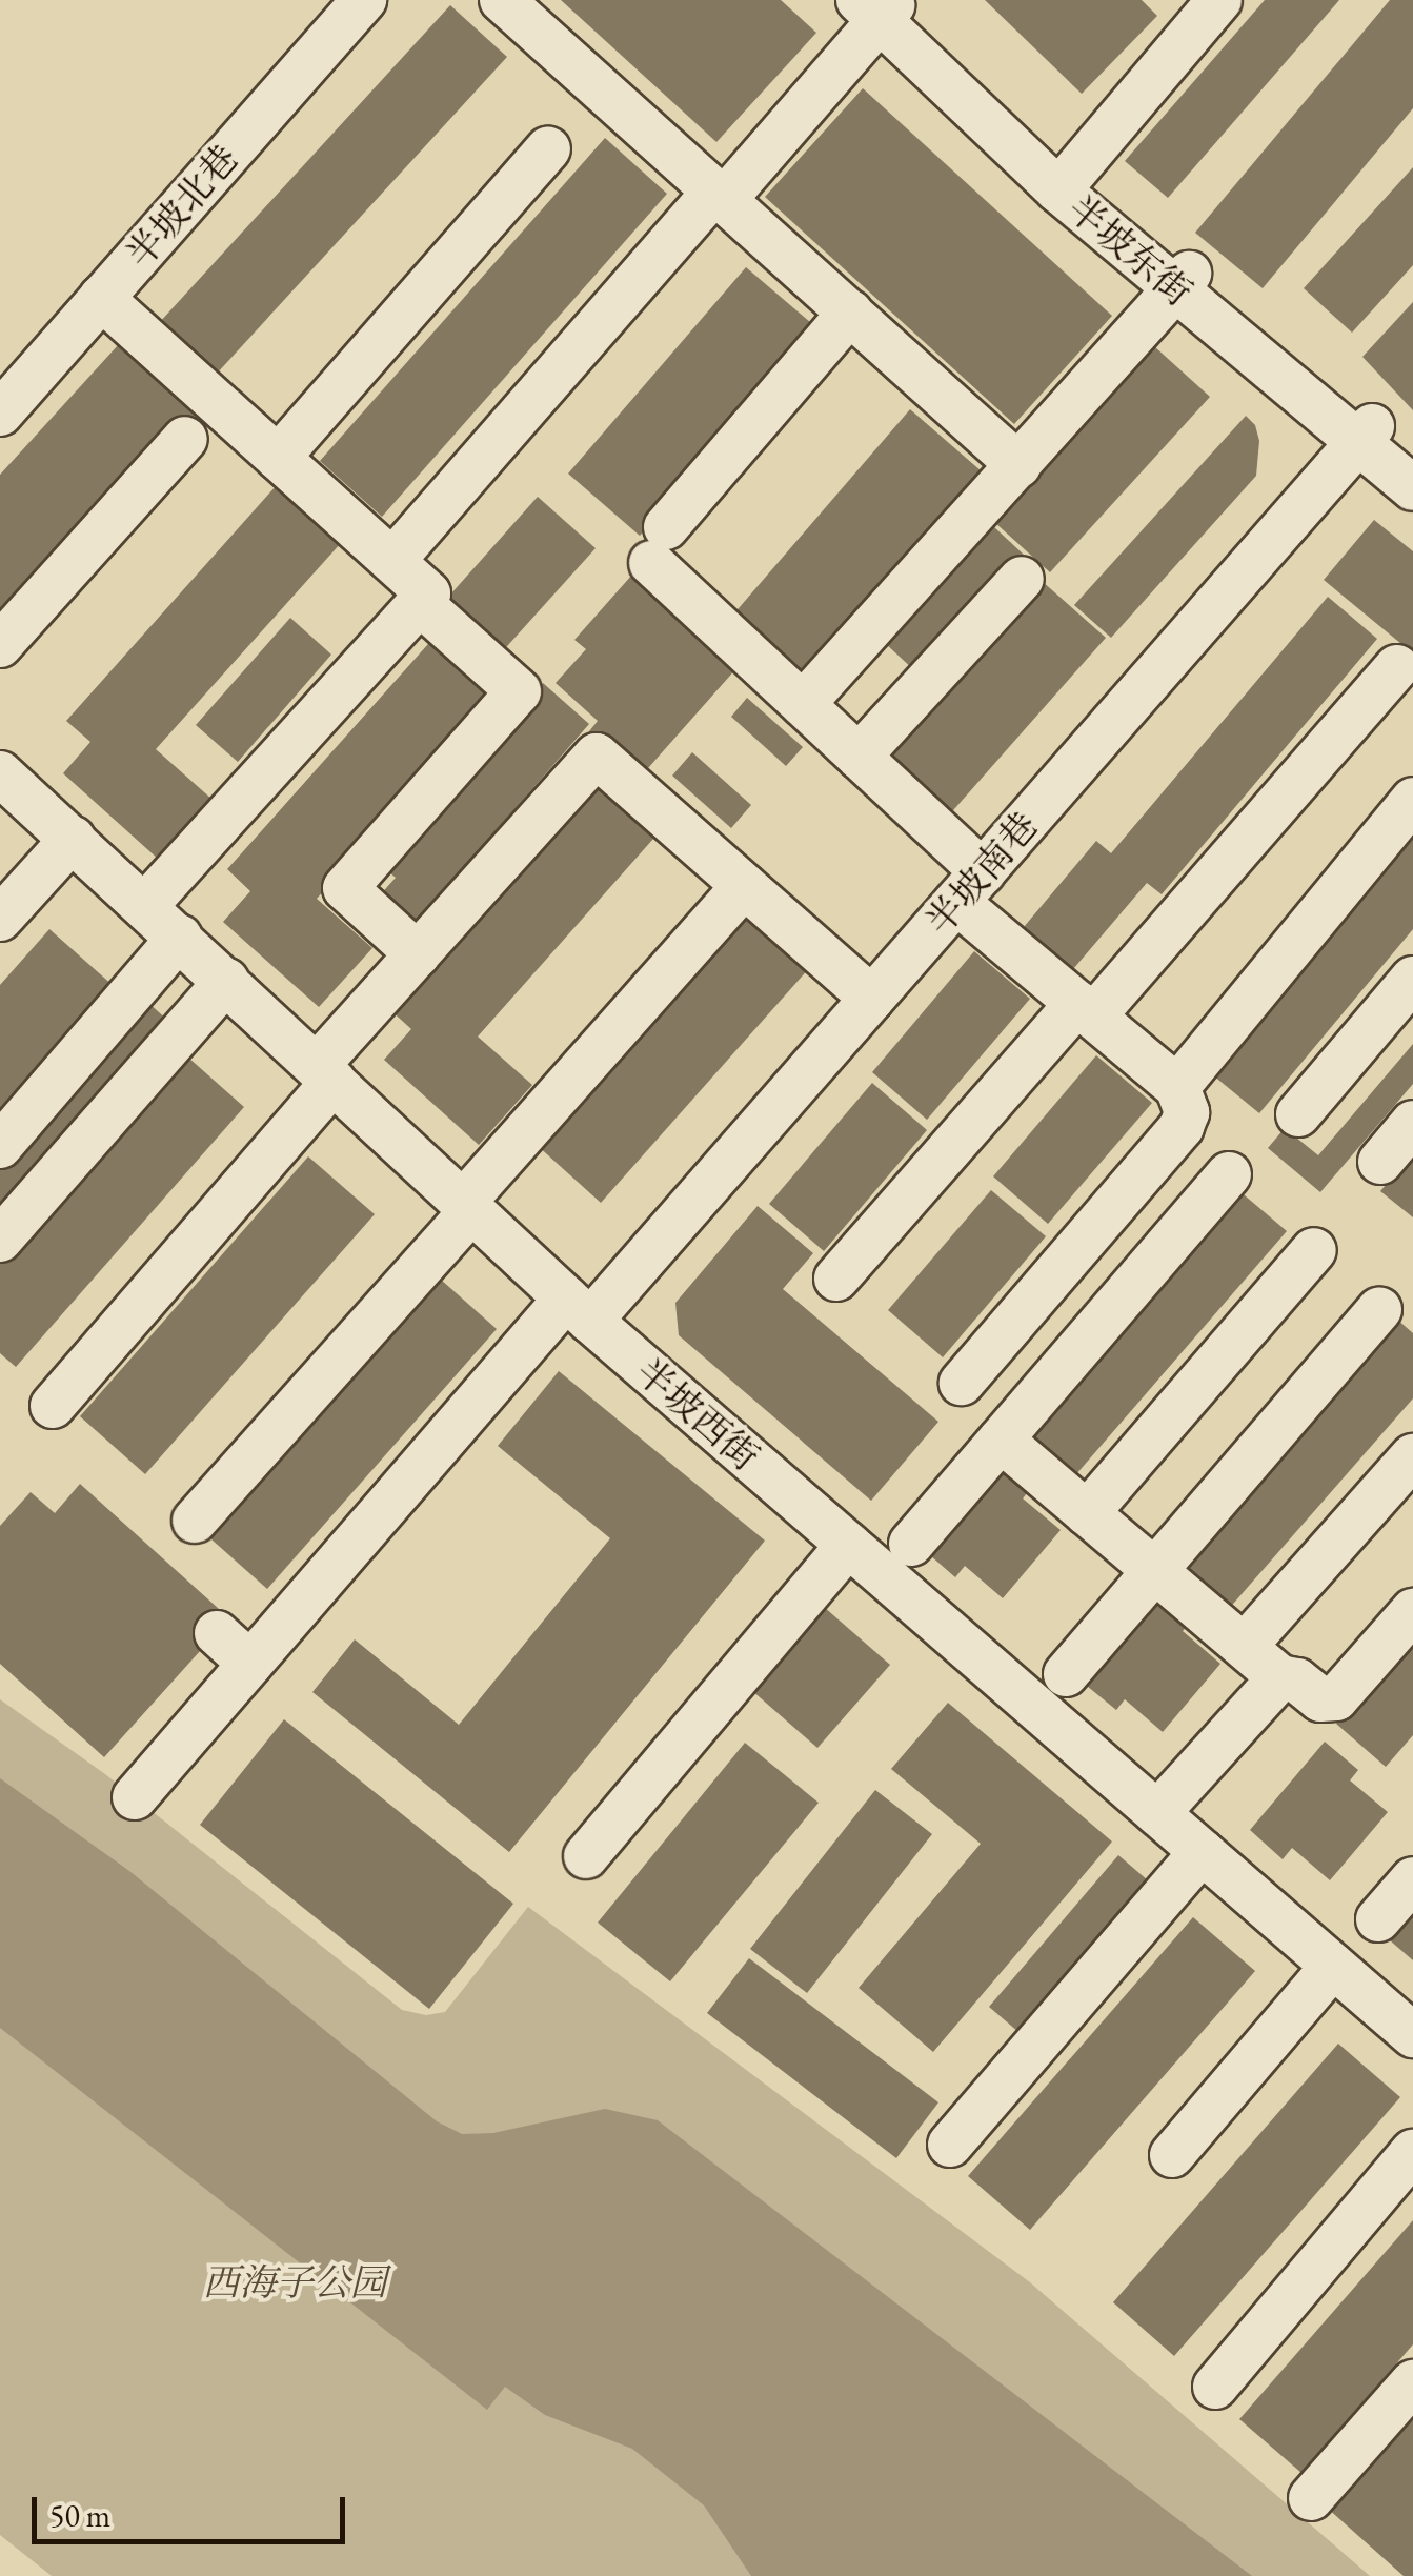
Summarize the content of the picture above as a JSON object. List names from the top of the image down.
{
  "streets": {
    "street": [
      "半坡北巷",
      "半坡东街",
      "半坡南巷",
      "半坡西街"
    ]
  },
  "crossings": [
    ["半坡东街", "半坡南巷"],
    ["半坡南巷", "半坡西街"]
  ],
  "parks": ["西海子公园"],
  "scale_bar": "50 m"
}
